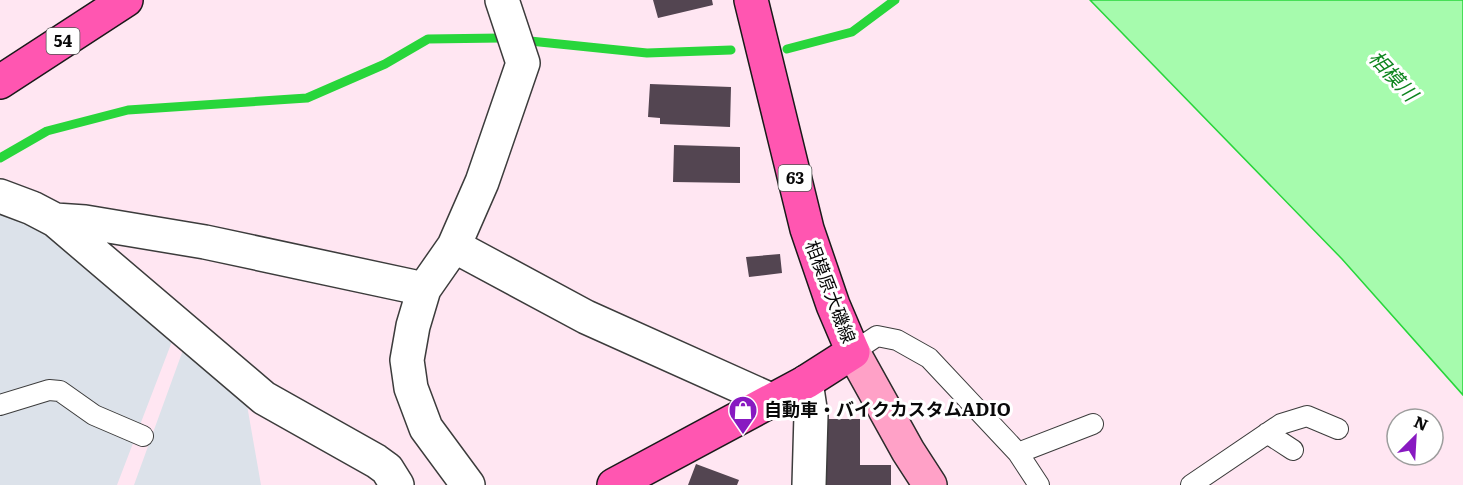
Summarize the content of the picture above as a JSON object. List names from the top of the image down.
{
  "streets": {
    "main road": ["54", "63", "相模原大磯線"]
  },
  "water": ["相模川"],
  "places": {
    "shop": ["自動車・バイクカスタムADIO"]
  },
  "north": "top right"
}
